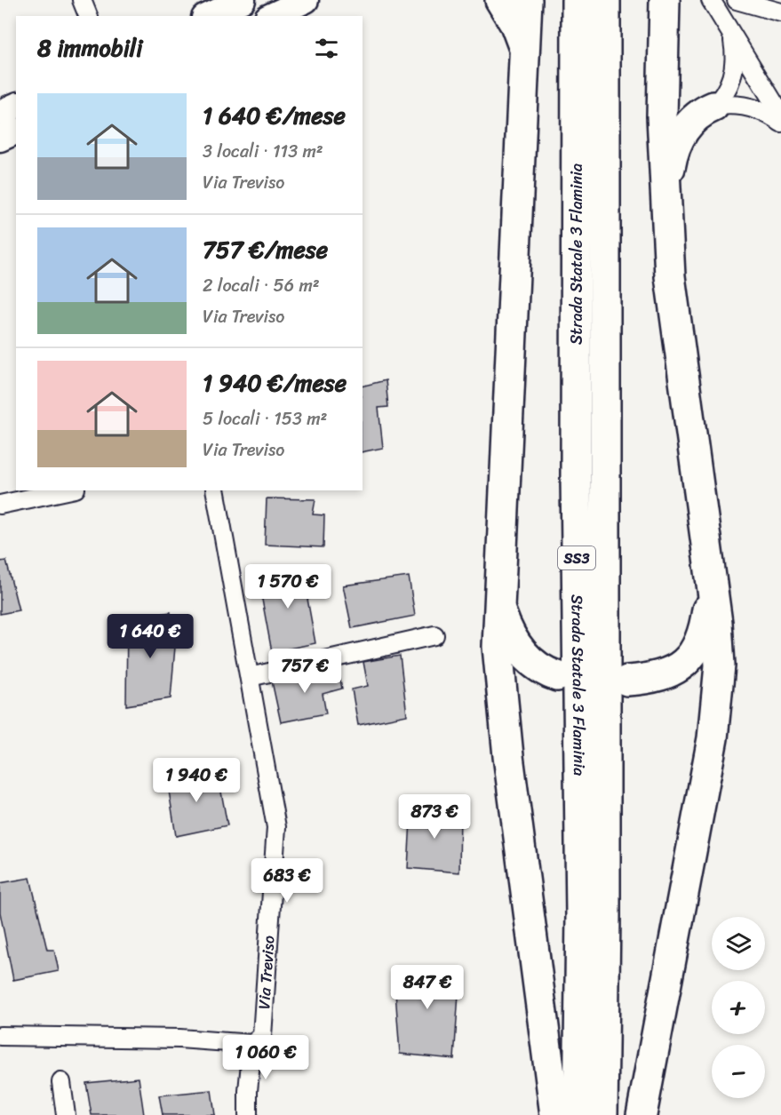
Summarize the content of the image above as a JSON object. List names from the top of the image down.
{
  "streets": {
    "highway": ["Strada Statale 3 Flaminia", "SS3"],
    "street": ["Via Treviso"]
  },
  "page": {
    "heading": "8 immobili",
    "list": [
      {
        "name": "1 640 €/mese",
        "note": "3 locali · 113 m² · Via Treviso"
      },
      {
        "name": "757 €/mese",
        "note": "2 locali · 56 m² · Via Treviso"
      },
      {
        "name": "1 940 €/mese",
        "note": "5 locali · 153 m² · Via Treviso"
      }
    ],
    "price": [
      "1 570 €",
      "1 640 €",
      "757 €",
      "1 940 €",
      "873 €",
      "683 €",
      "847 €",
      "1 060 €"
    ],
    "map_buttons": ["+", "−"]
  }
}
